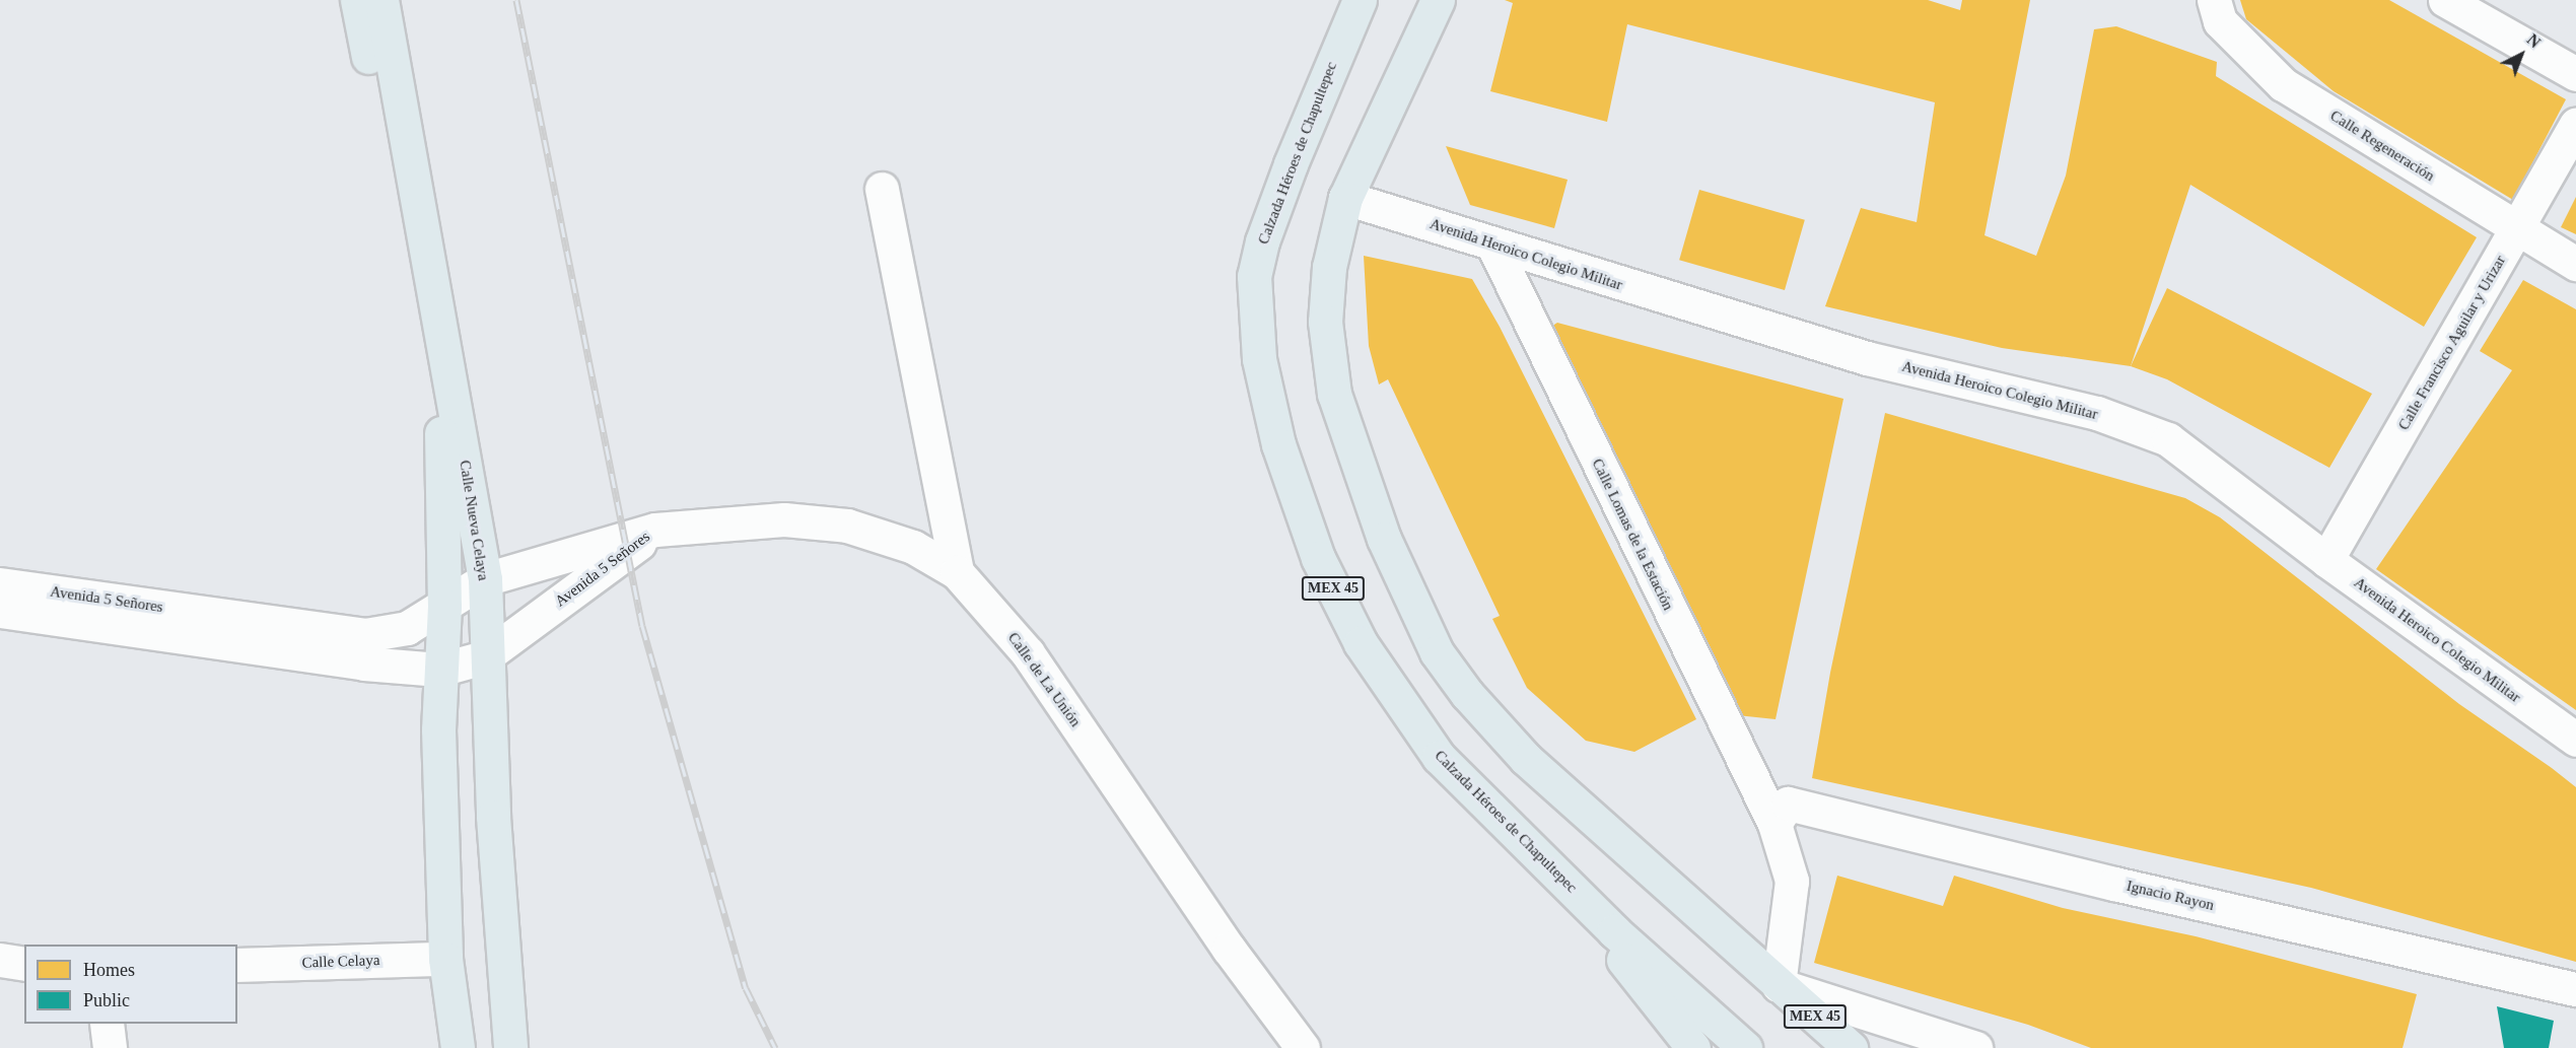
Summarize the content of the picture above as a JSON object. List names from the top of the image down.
{
  "streets": {
    "main road": ["Calzada Héroes de Chapultepec", "Calle Nueva Celaya", "MEX 45"],
    "street": [
      "Calle Regeneración",
      "Avenida Heroico Colegio Militar",
      "Calle Francisco Aguilar y Urizar",
      "Calle Lomas de la Estación",
      "Avenida 5 Señores",
      "Calle de La Unión",
      "Ignacio Rayon",
      "Calle Celaya"
    ]
  },
  "crossings": [
    ["Calle Regeneración", "Calle Francisco Aguilar y Urizar"],
    ["Avenida Heroico Colegio Militar", "Calle Francisco Aguilar y Urizar"],
    ["Avenida Heroico Colegio Militar", "Calle Lomas de la Estación"],
    ["Avenida Heroico Colegio Militar", "MEX 45"],
    ["Calle Nueva Celaya", "Avenida 5 Señores"],
    ["Calle Nueva Celaya", "Calle Celaya"],
    ["Calle Lomas de la Estación", "MEX 45"],
    ["Calle Lomas de la Estación", "Ignacio Rayon"],
    ["Avenida 5 Señores", "Calle de La Unión"]
  ],
  "legend": ["Homes", "Public"],
  "north": "top right"
}
